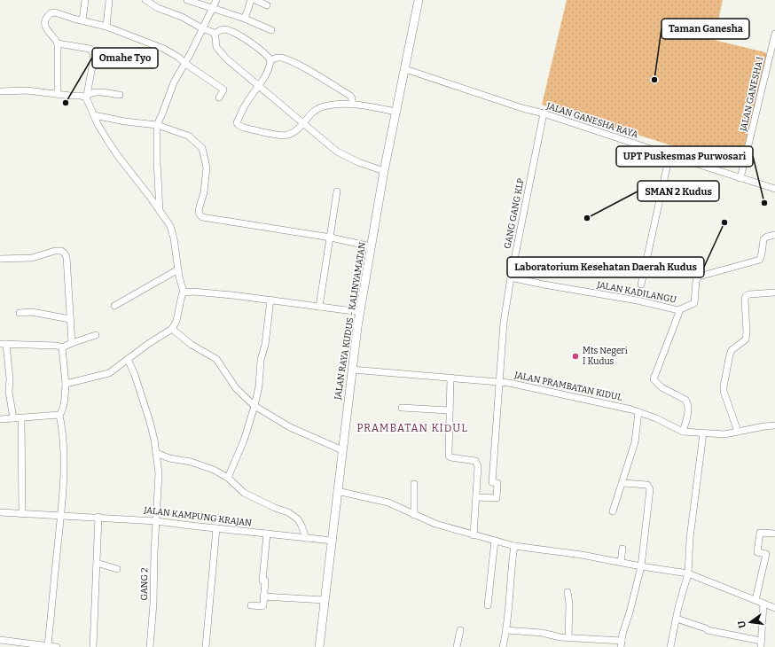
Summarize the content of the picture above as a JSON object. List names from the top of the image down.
{
  "streets": {
    "main road": ["JALAN RAYA KUDUS - KALINYAMATAN"],
    "street": [
      "JALAN GANESHA I",
      "JALAN GANESHA RAYA",
      "GANG GANG KLP",
      "JALAN KADILANGU",
      "JALAN PRAMBATAN KIDUL",
      "JALAN KAMPUNG KRAJAN",
      "GANG 2"
    ]
  },
  "crossings": [
    ["JALAN GANESHA I", "JALAN GANESHA RAYA"],
    ["JALAN GANESHA RAYA", "GANG GANG KLP"],
    ["JALAN GANESHA RAYA", "JALAN RAYA KUDUS - KALINYAMATAN"],
    ["GANG GANG KLP", "JALAN KADILANGU"],
    ["GANG GANG KLP", "JALAN PRAMBATAN KIDUL"],
    ["JALAN KADILANGU", "JALAN PRAMBATAN KIDUL"],
    ["JALAN RAYA KUDUS - KALINYAMATAN", "JALAN PRAMBATAN KIDUL"],
    ["JALAN RAYA KUDUS - KALINYAMATAN", "JALAN KAMPUNG KRAJAN"],
    ["JALAN KAMPUNG KRAJAN", "GANG 2"]
  ],
  "districts": ["PRAMBATAN KIDUL"],
  "places": [
    "Taman Ganesha",
    "Omahe Tyo",
    "UPT Puskesmas Purwosari",
    "SMAN 2 Kudus",
    "Laboratorium Kesehatan Daerah Kudus",
    "Mts Negeri I Kudus"
  ],
  "north": "left"
}
